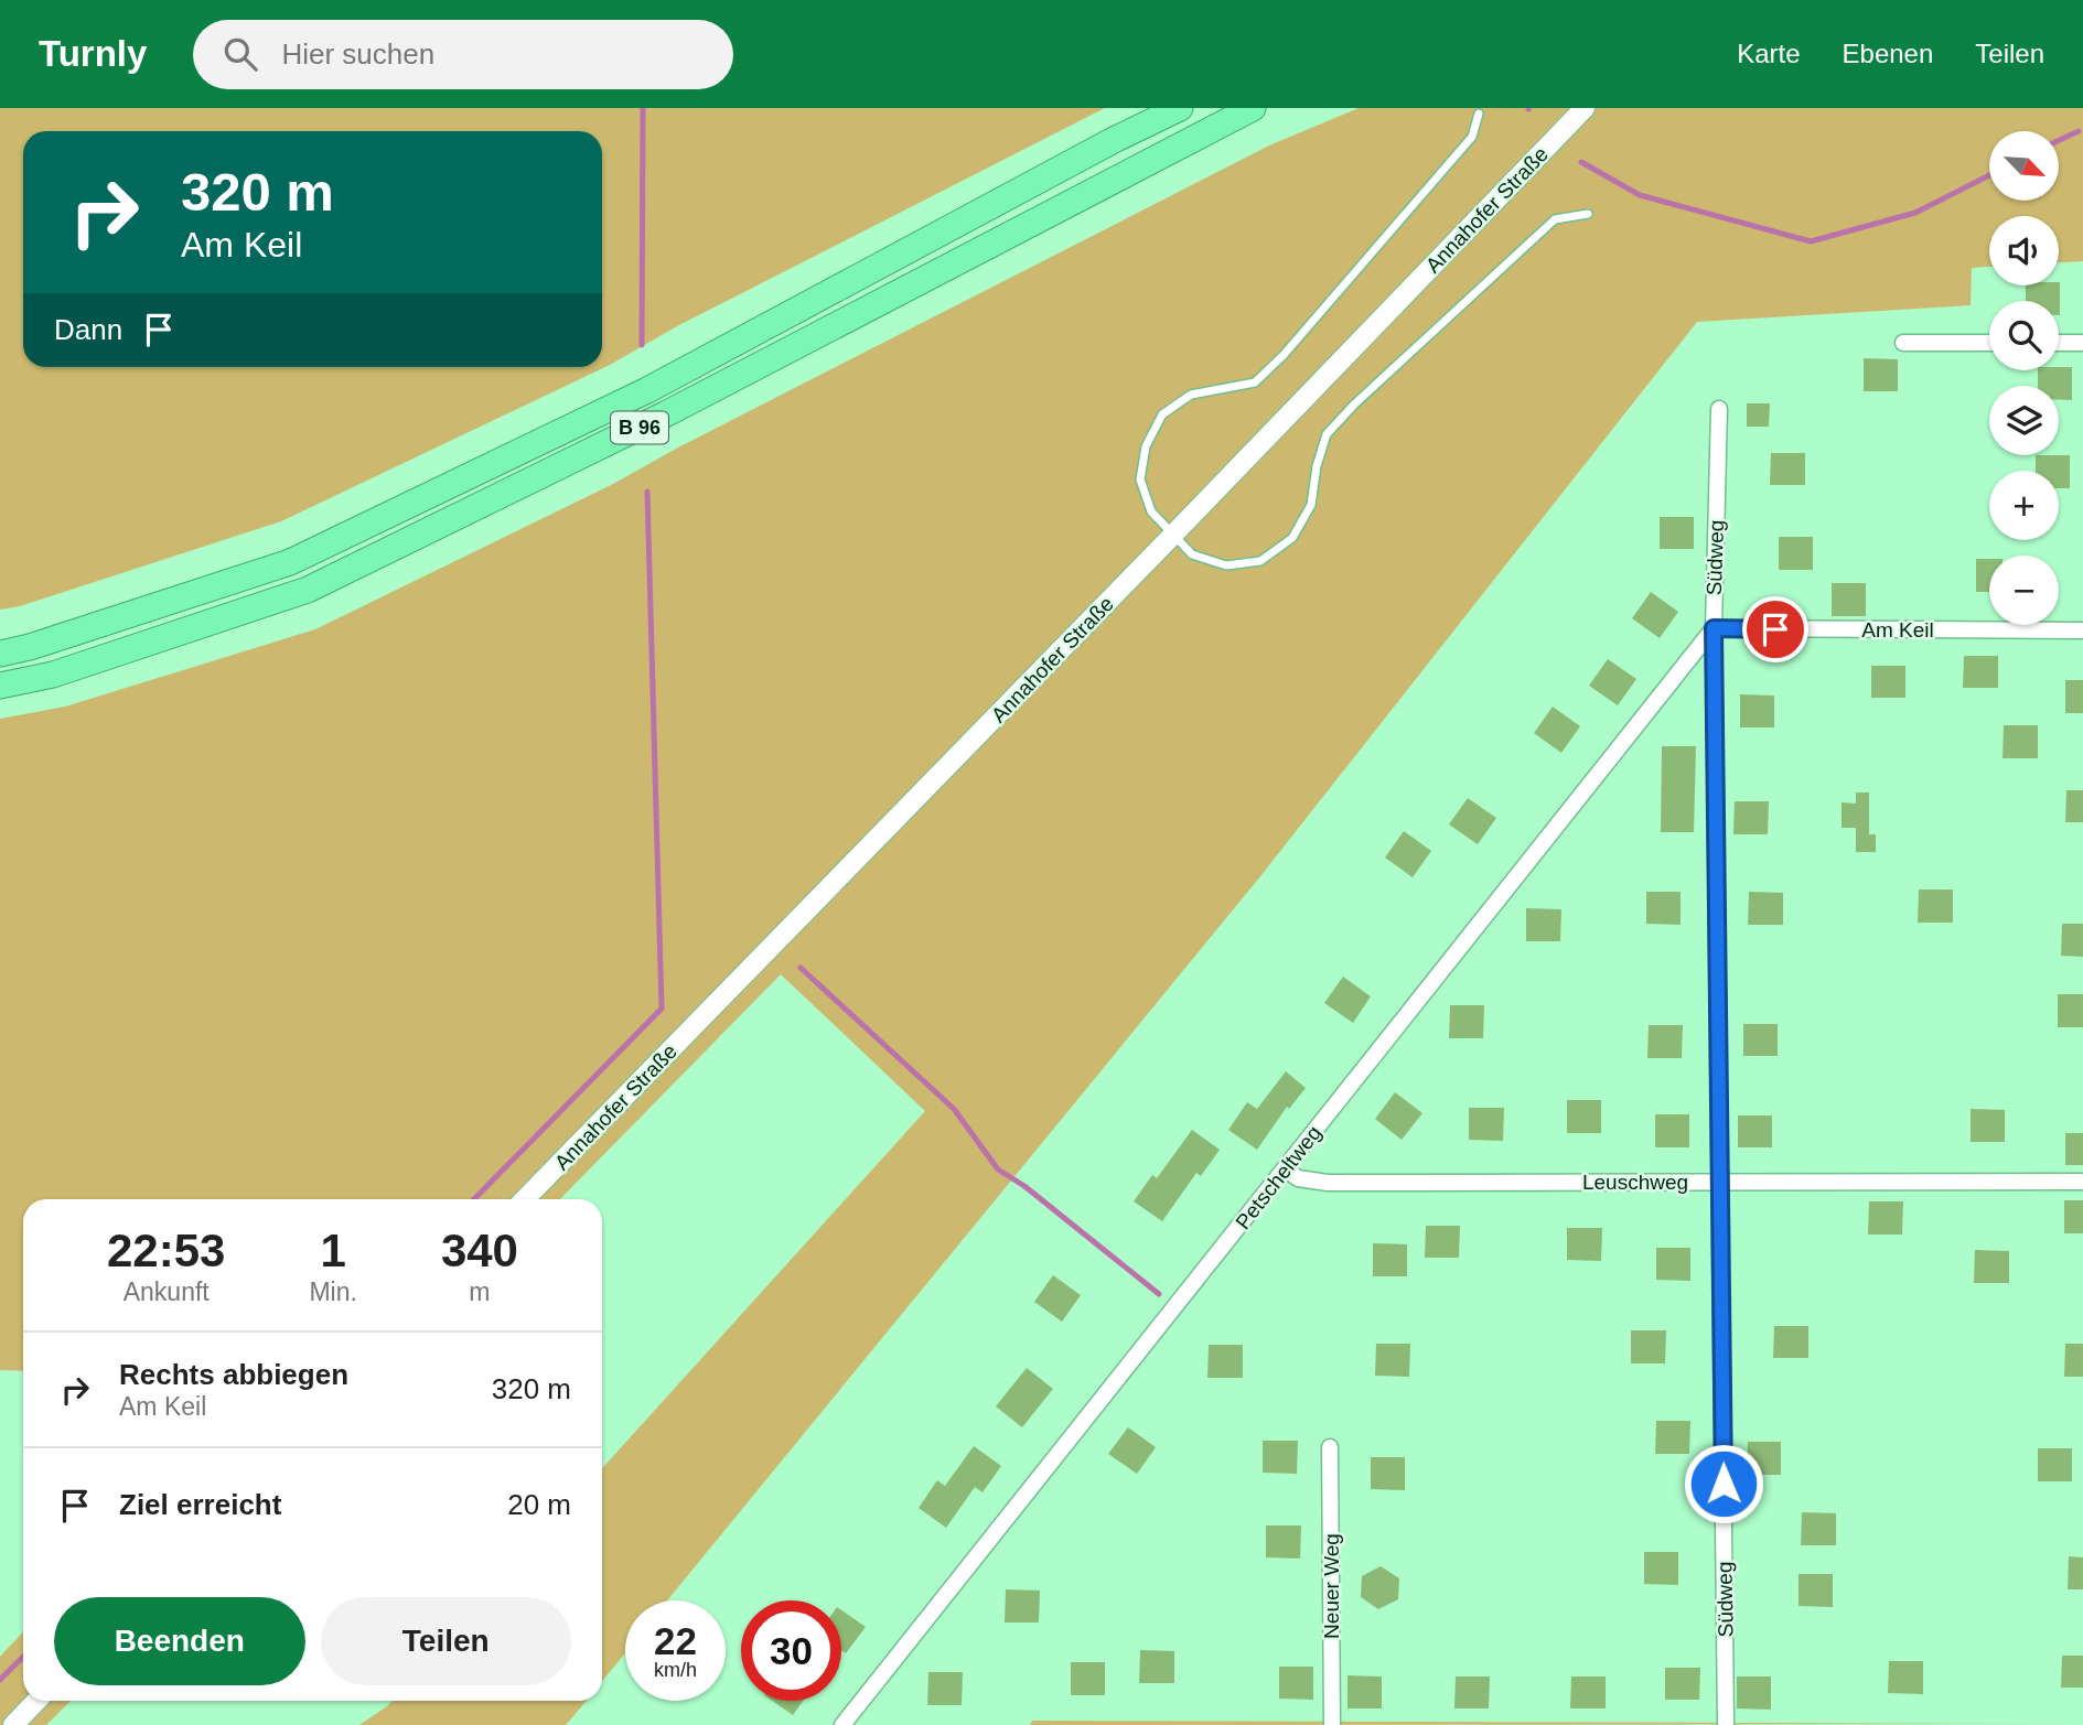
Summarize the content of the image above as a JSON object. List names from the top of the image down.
{
  "streets": {
    "highway": ["B 96"],
    "street": [
      "Annahofer Straße",
      "Südweg",
      "Am Keil",
      "Petscheltweg",
      "Leuschweg",
      "Neuer Weg"
    ]
  },
  "crossings": [
    ["Südweg", "Am Keil"],
    ["Südweg", "Petscheltweg"],
    ["Südweg", "Leuschweg"],
    ["Am Keil", "Petscheltweg"],
    ["Petscheltweg", "Leuschweg"]
  ],
  "north": "bottom right",
  "page": {
    "header": "Turnly",
    "search": "Hier suchen",
    "nav": ["Karte", "Ebenen", "Teilen"],
    "map_buttons": ["+", "−"],
    "turn": ["320 m", "Am Keil"],
    "then": "Dann",
    "eta": [
      "22:53",
      "Ankunft",
      "1",
      "Min.",
      "340",
      "m"
    ],
    "list": [
      {
        "name": "Rechts abbiegen",
        "note": "Am Keil",
        "value": "320 m"
      },
      {
        "name": "Ziel erreicht",
        "value": "20 m"
      }
    ],
    "buttons": ["Beenden", "Teilen"],
    "speed": "22 km/h",
    "limit": "30"
  }
}
